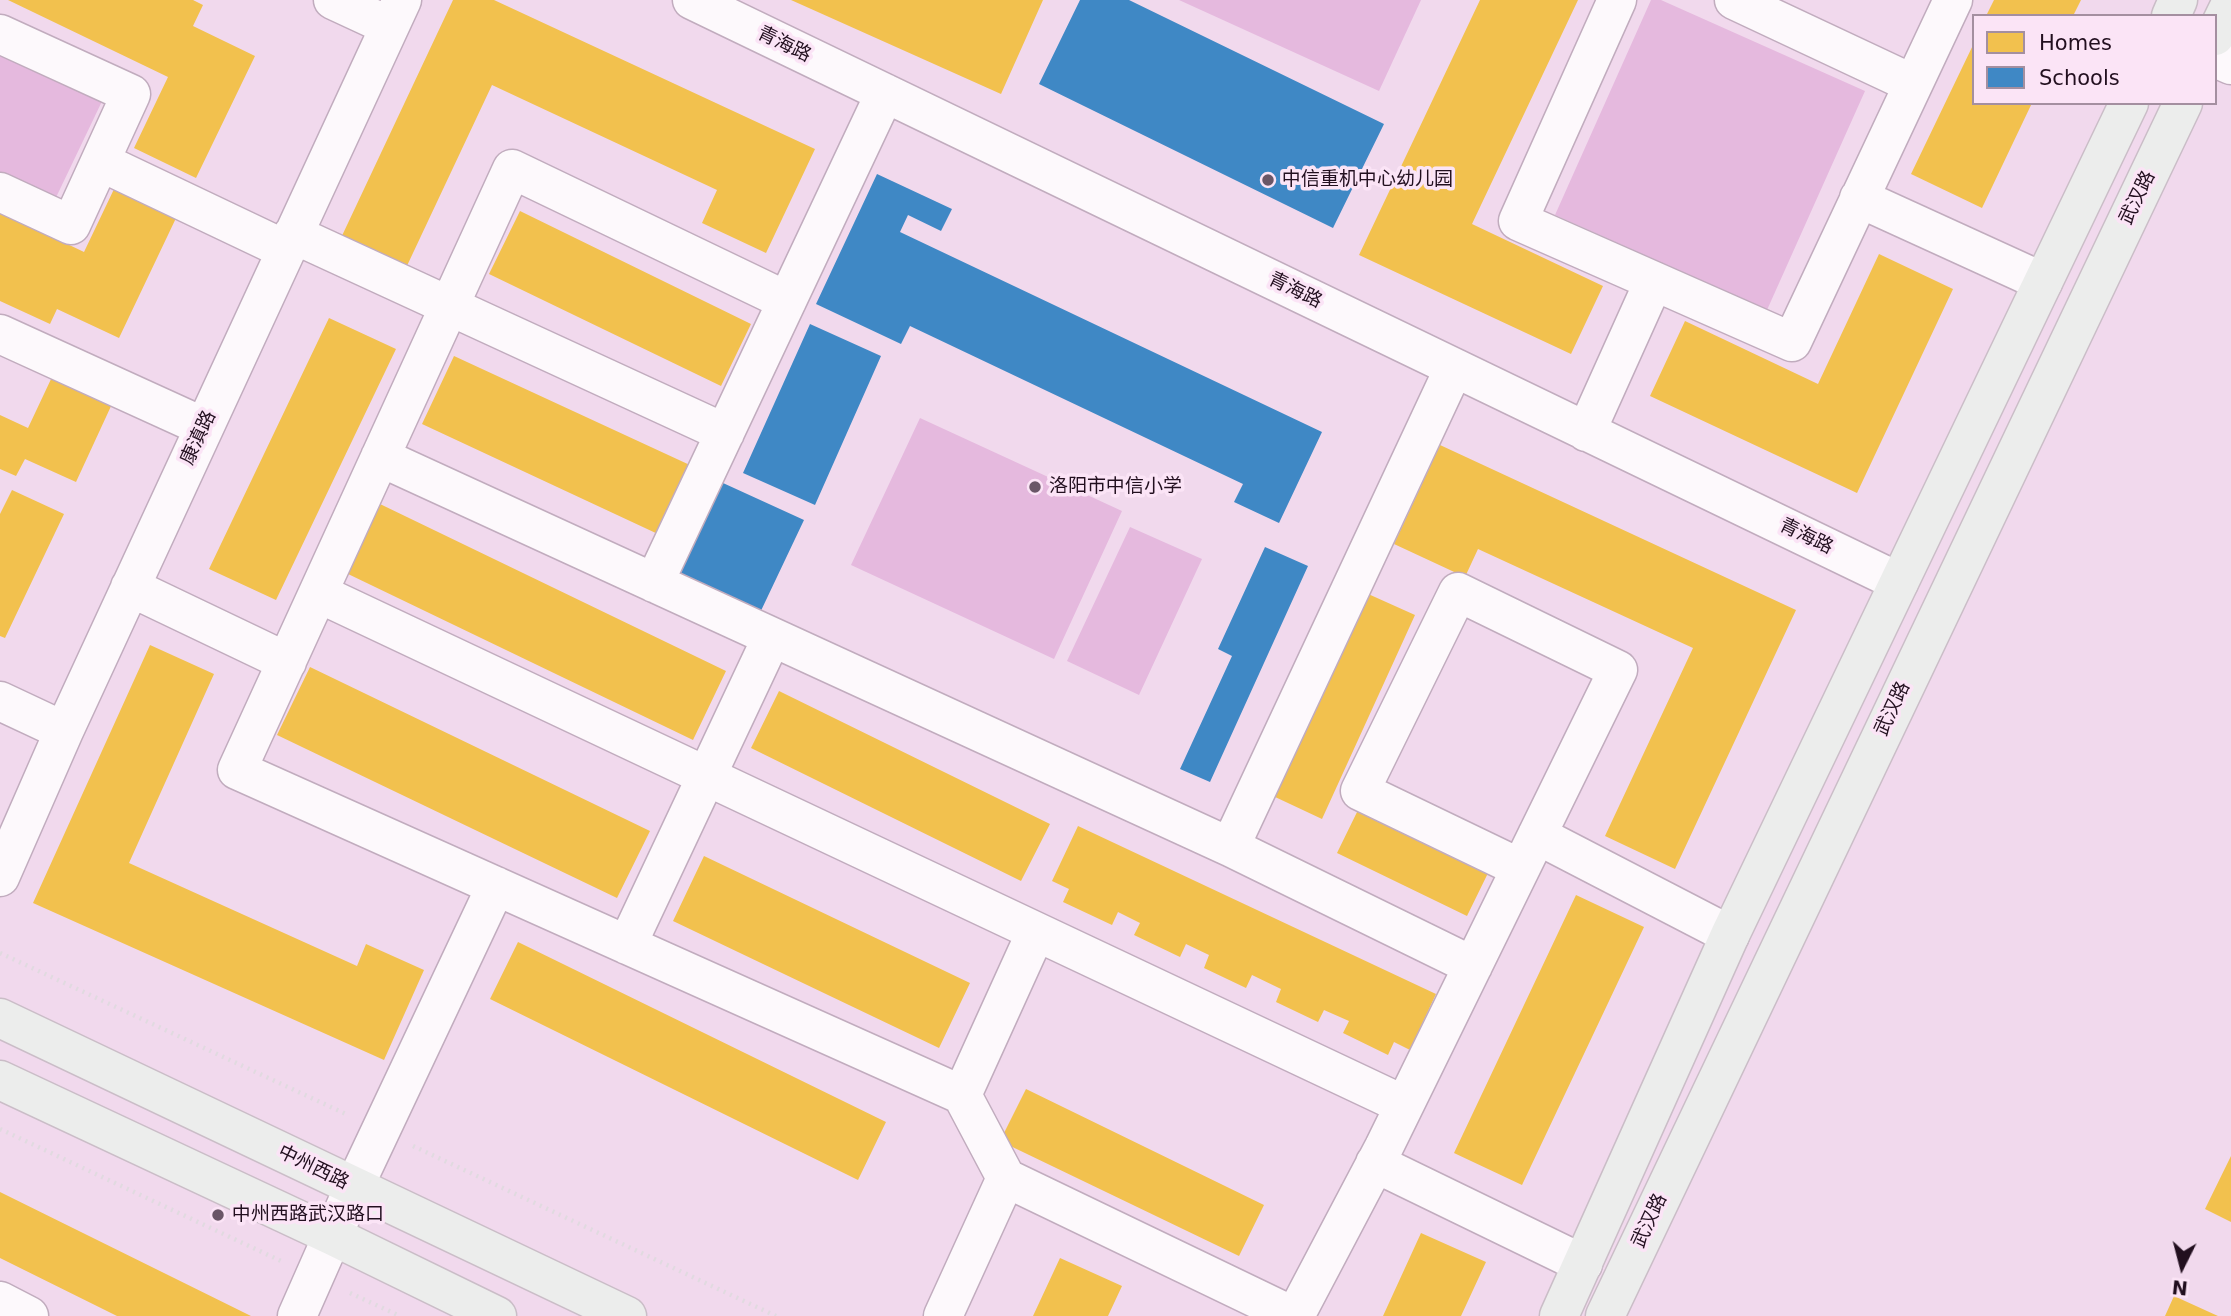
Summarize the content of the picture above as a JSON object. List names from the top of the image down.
{
  "streets": {
    "main road": ["武汉路", "中州西路"],
    "street": ["青海路", "康滇路"]
  },
  "places": ["中信重机中心幼儿园", "洛阳市中信小学", "中州西路武汉路口"],
  "legend": ["Homes", "Schools"],
  "north": "bottom"
}
